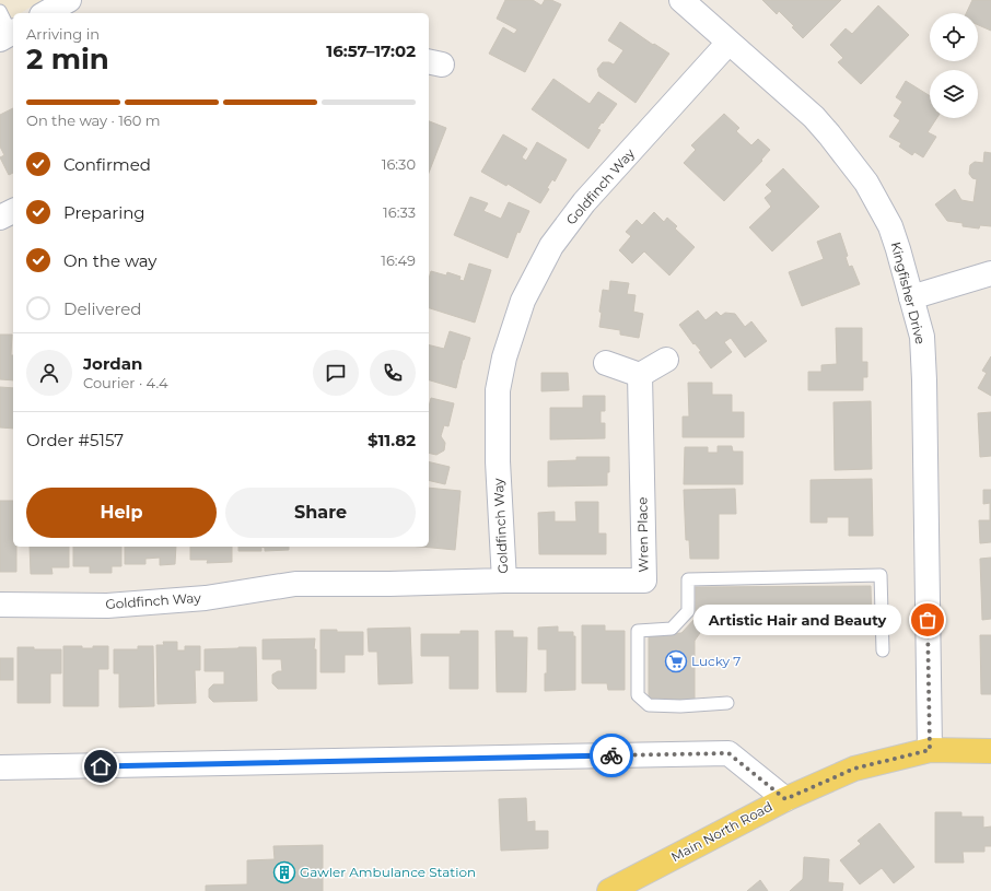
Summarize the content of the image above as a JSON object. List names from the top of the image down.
{
  "streets": {
    "main road": ["Main North Road"],
    "street": ["Goldfinch Way", "Kingfisher Drive", "Wren Place"]
  },
  "crossings": [
    ["Goldfinch Way", "Kingfisher Drive"],
    ["Goldfinch Way", "Wren Place"],
    ["Kingfisher Drive", "Main North Road"]
  ],
  "places": {
    "other": ["Artistic Hair and Beauty"],
    "supermarket": ["Lucky 7"],
    "building": ["Gawler Ambulance Station"]
  },
  "page": {
    "heading": ["2 min", "Arriving in", "16:57–17:02"],
    "panel": [
      "Jordan",
      "Courier · 4.4",
      "Order #5157",
      "$11.82"
    ],
    "bar": "On the way · 160 m",
    "list": [
      ["Confirmed", "16:30"],
      ["Preparing", "16:33"],
      ["On the way", "16:49"],
      "Delivered"
    ],
    "buttons": ["Help", "Share"],
    "bubble": "Artistic Hair and Beauty"
  }
}
